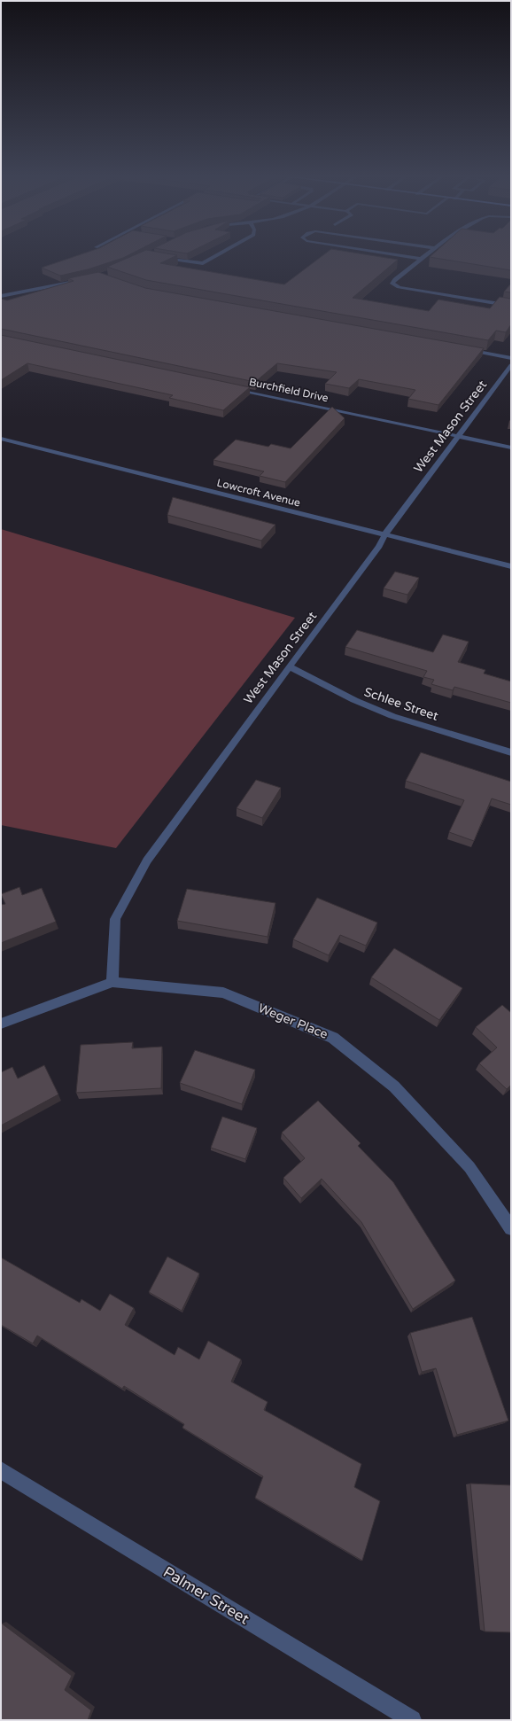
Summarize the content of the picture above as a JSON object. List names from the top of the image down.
{
  "streets": {
    "street": [
      "Burchfield Drive",
      "West Mason Street",
      "Lowcroft Avenue",
      "Schlee Street",
      "Weger Place",
      "Palmer Street"
    ]
  },
  "crossings": [
    ["Burchfield Drive", "West Mason Street"],
    ["West Mason Street", "Lowcroft Avenue"],
    ["West Mason Street", "Schlee Street"],
    ["West Mason Street", "Weger Place"]
  ]
}
